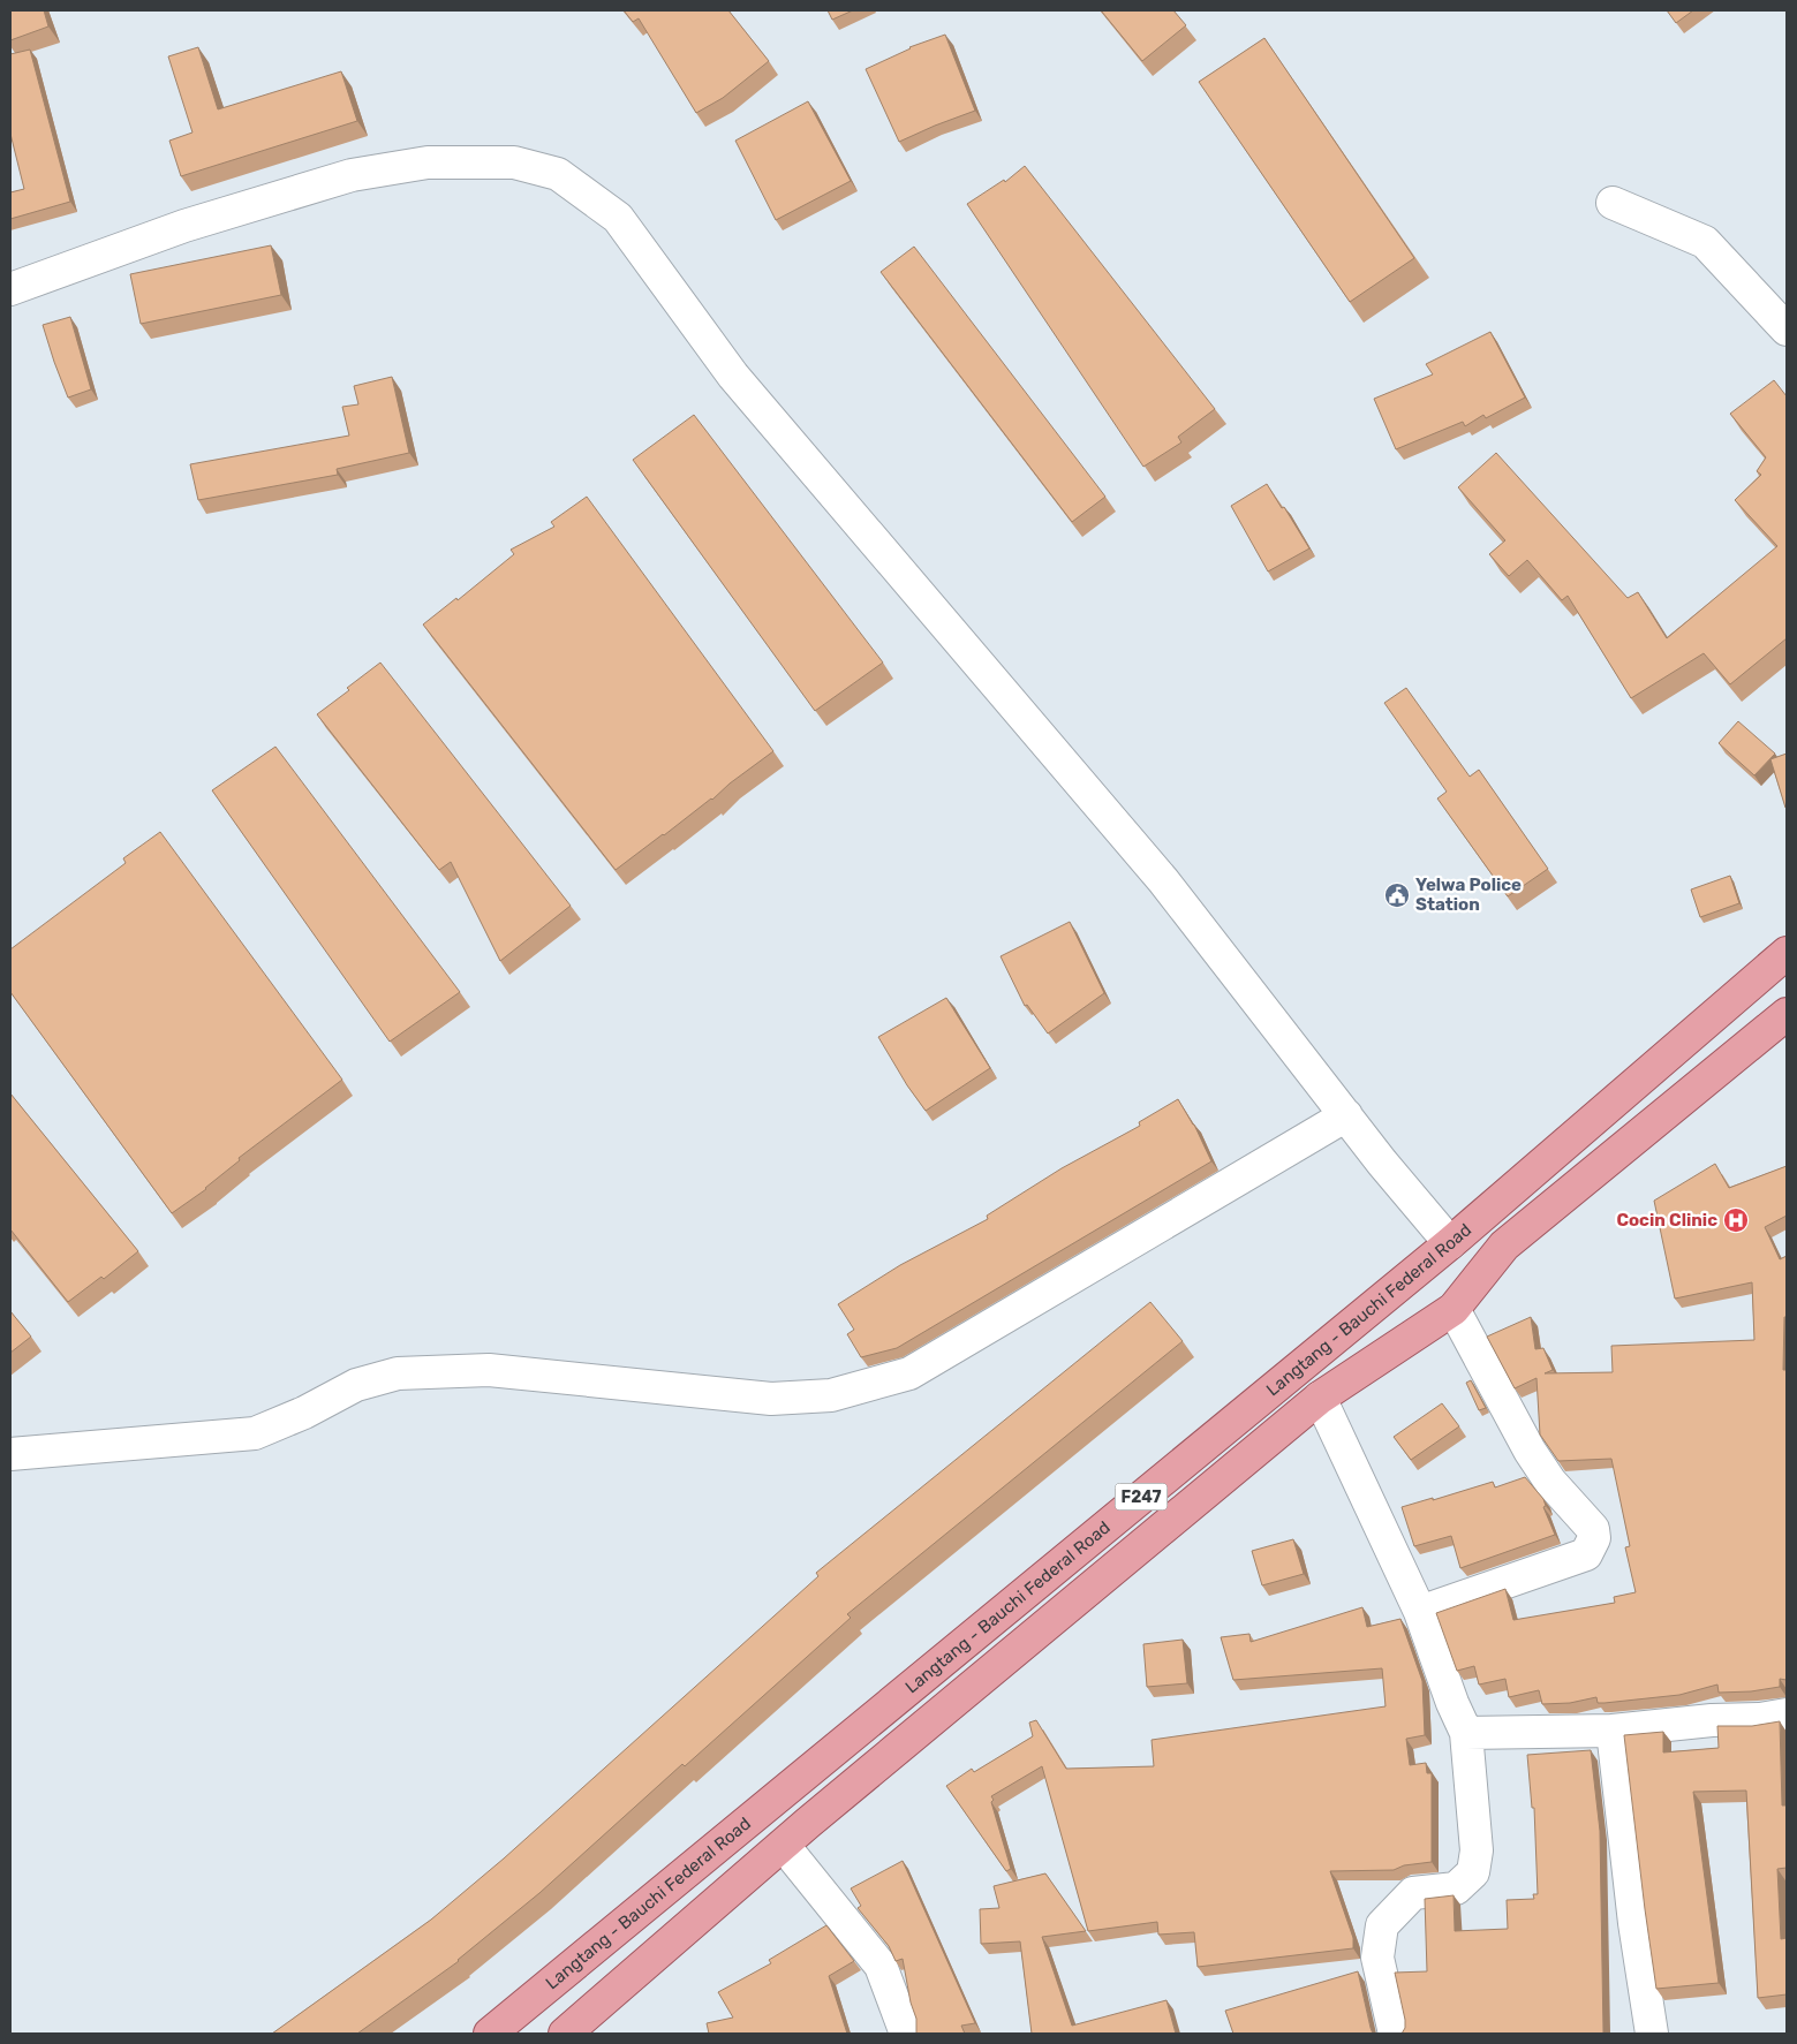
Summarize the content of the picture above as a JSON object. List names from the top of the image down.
{
  "streets": {
    "main road": ["Langtang - Bauchi Federal Road", "F247"]
  },
  "places": {
    "public building": ["Yelwa Police Station"],
    "hospital": ["Cocin Clinic"]
  }
}
